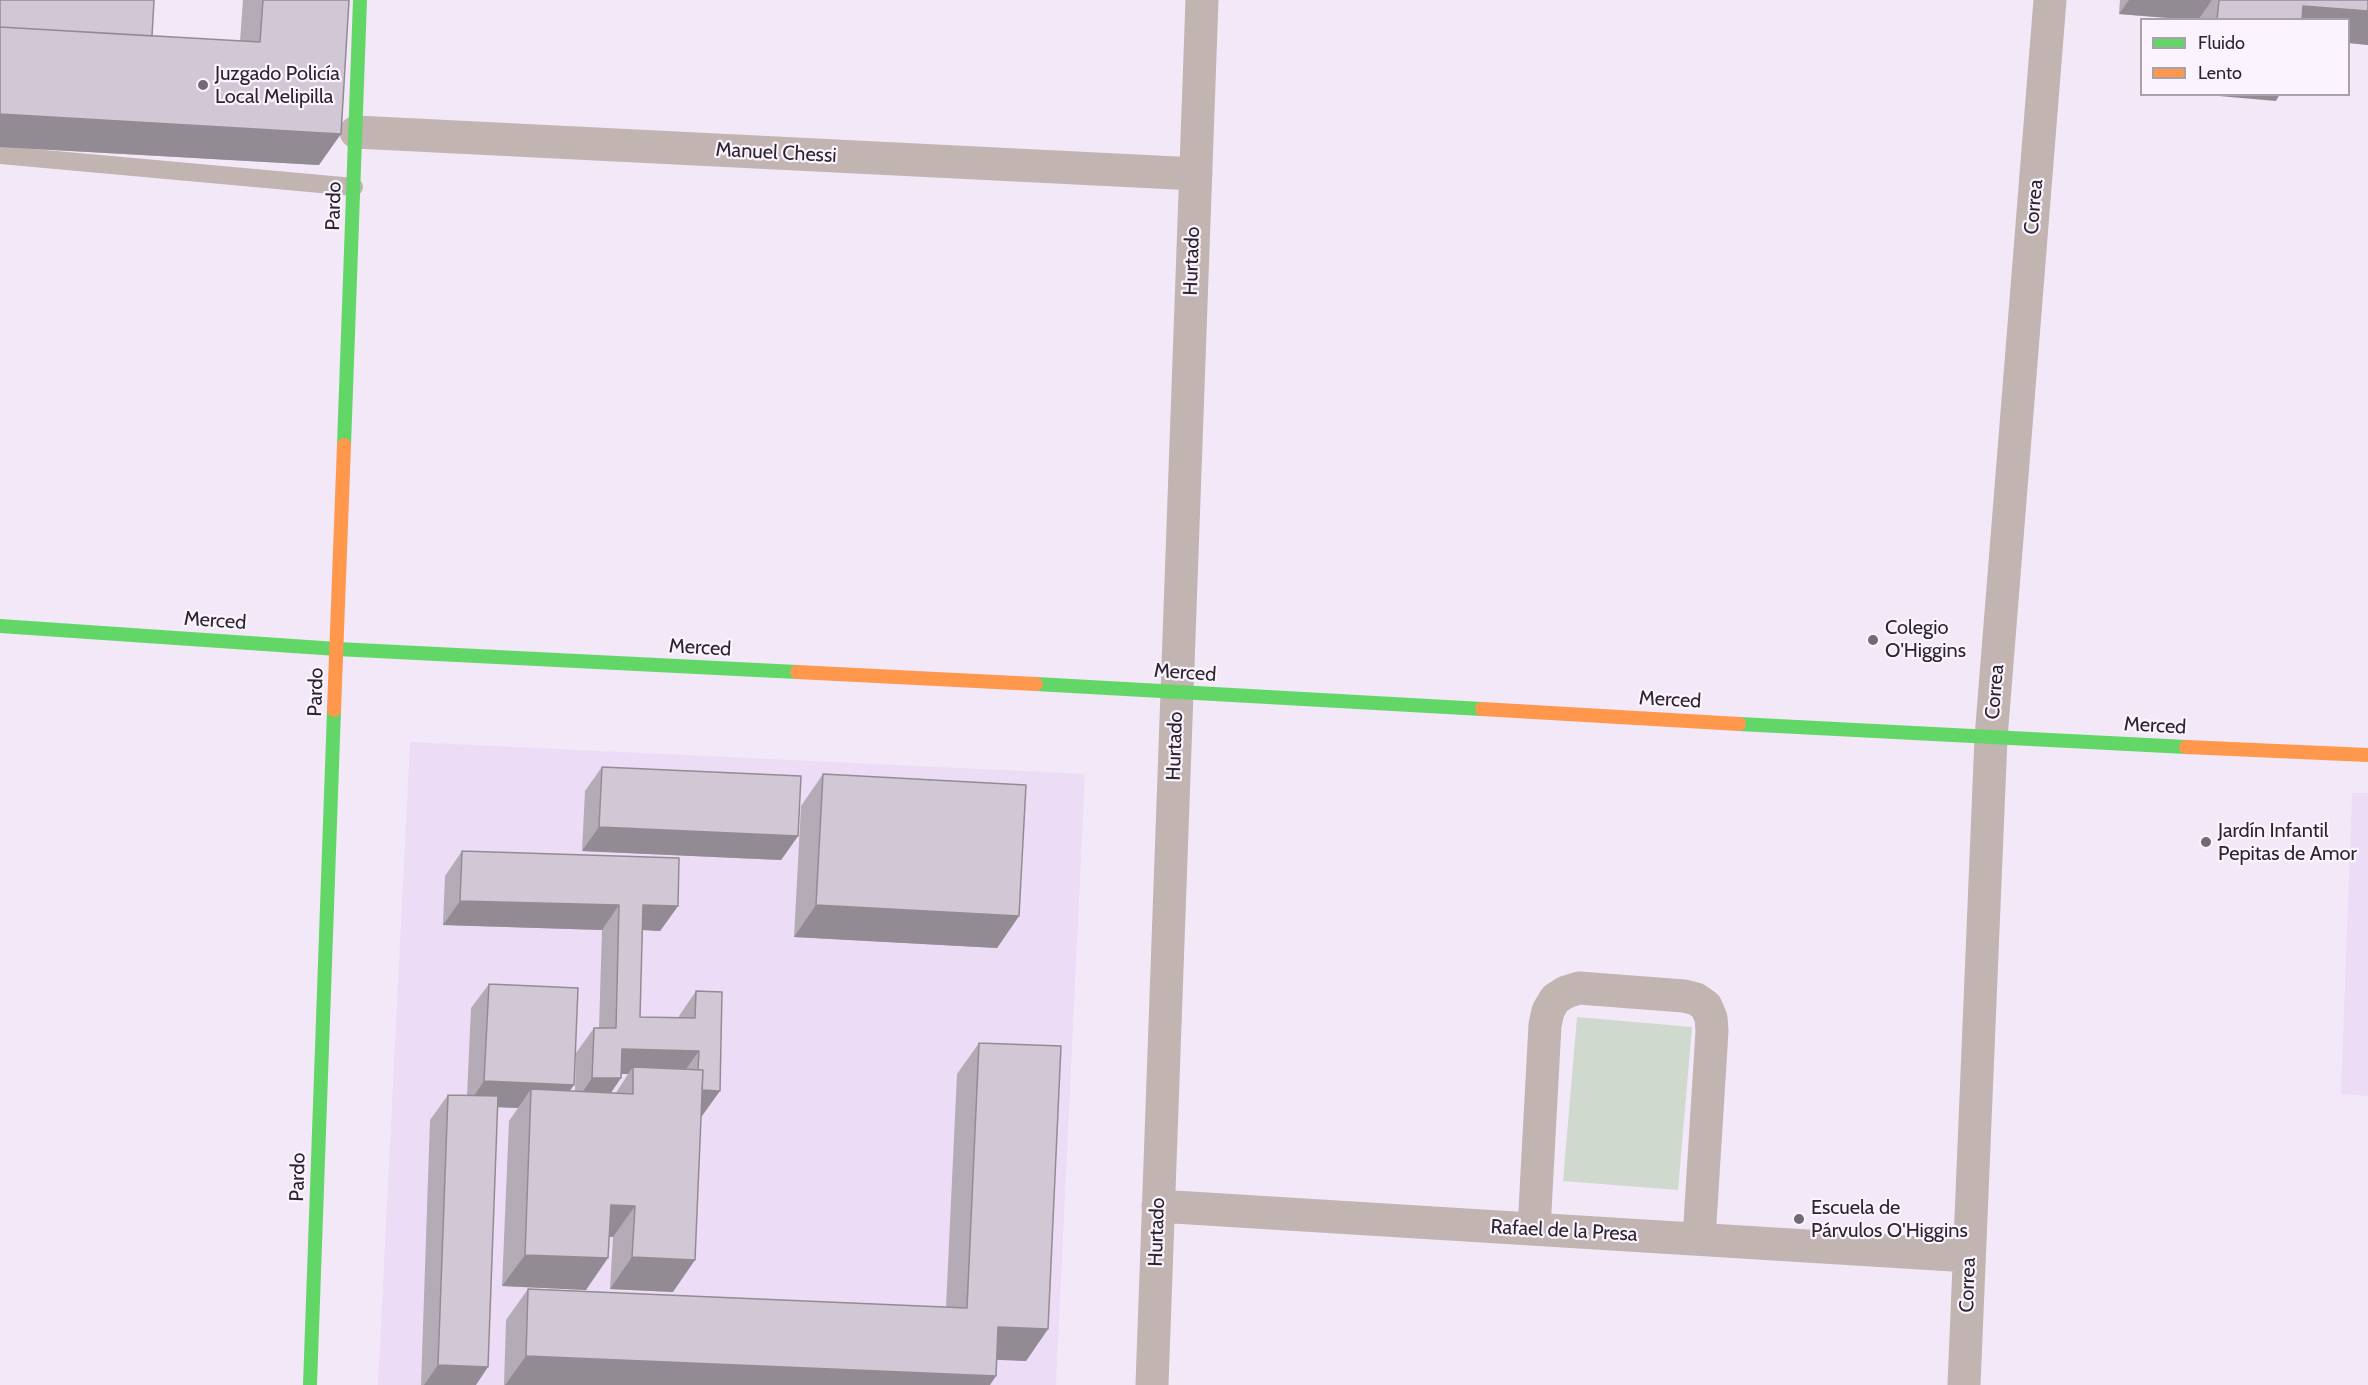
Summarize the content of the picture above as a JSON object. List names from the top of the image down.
{
  "streets": {
    "main road": ["Pardo", "Merced"],
    "street": [
      "Manuel Chessi",
      "Correa",
      "Hurtado",
      "Rafael de la Presa"
    ]
  },
  "crossings": [
    ["Manuel Chessi", "Pardo"],
    ["Manuel Chessi", "Hurtado"],
    ["Pardo", "Merced"],
    ["Correa", "Merced"],
    ["Correa", "Rafael de la Presa"],
    ["Hurtado", "Merced"],
    ["Hurtado", "Rafael de la Presa"]
  ],
  "places": [
    "Juzgado Policía Local Melipilla",
    "Colegio O'Higgins",
    "Jardín Infantil Pepitas de Amor",
    "Escuela de Párvulos O'Higgins"
  ],
  "legend": ["Fluido", "Lento"]
}
